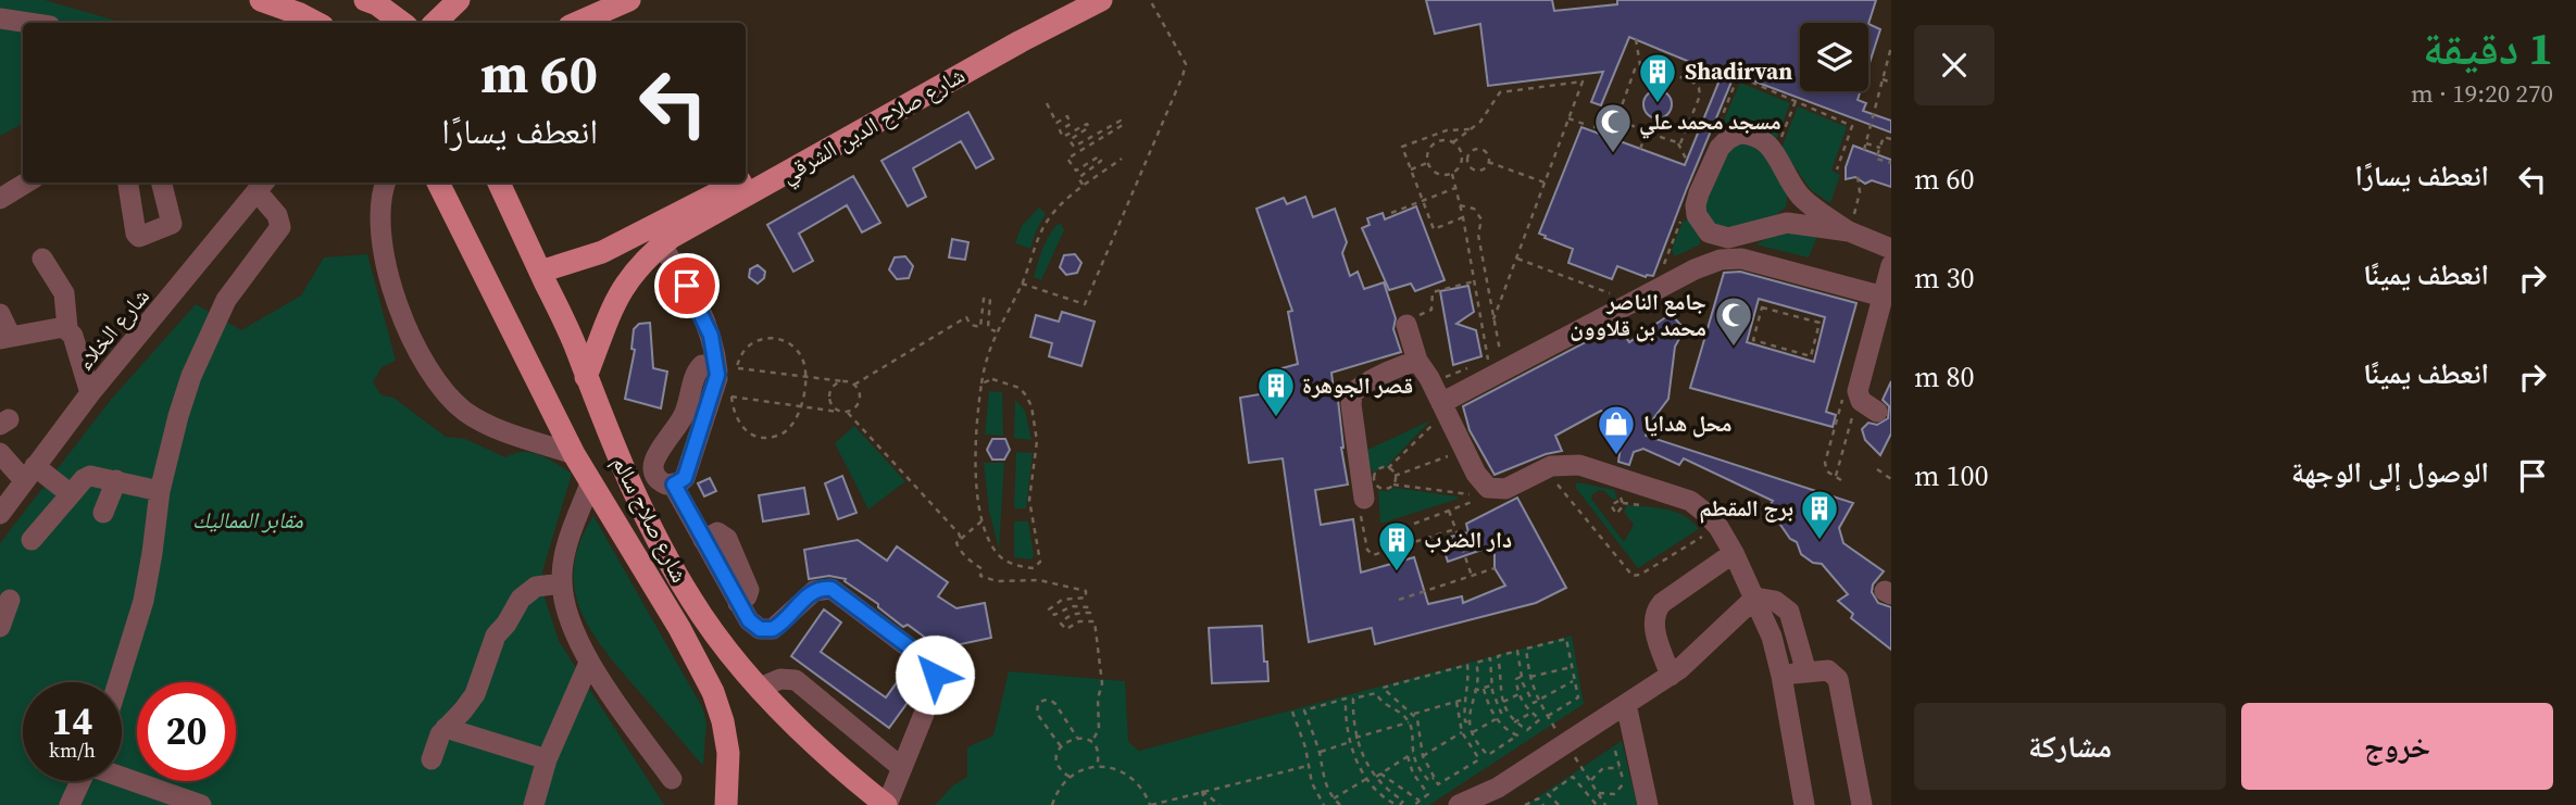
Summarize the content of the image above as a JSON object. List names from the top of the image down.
{
  "streets": {
    "main road": ["شارع صلاح الدين الشرقي", "شارع صلاح سالم"],
    "street": ["شارع الخلاء"]
  },
  "crossings": [
    ["شارع صلاح الدين الشرقي", "شارع صلاح سالم"]
  ],
  "parks": ["مقابر المماليك"],
  "places": {
    "building": [
      "Shadirvan",
      "قصر الجوهرة",
      "برج المقطم",
      "دار الضرب"
    ],
    "mosque": ["مسجد محمد علي", "جامع الناصر محمد بن قلاوون"],
    "shop": ["محل هدايا"]
  },
  "page": {
    "heading": ["1 دقيقة", "270 m · 19:20"],
    "turn": ["60 m", "انعطف يسارًا"],
    "list": [
      {
        "name": "انعطف يسارًا",
        "value": "60 m"
      },
      {
        "name": "انعطف يمينًا",
        "value": "30 m"
      },
      {
        "name": "انعطف يمينًا",
        "value": "80 m"
      },
      {
        "name": "الوصول إلى الوجهة",
        "value": "100 m"
      }
    ],
    "speed": "14 km/h",
    "limit": "20",
    "buttons": ["خروج", "مشاركة"]
  }
}
